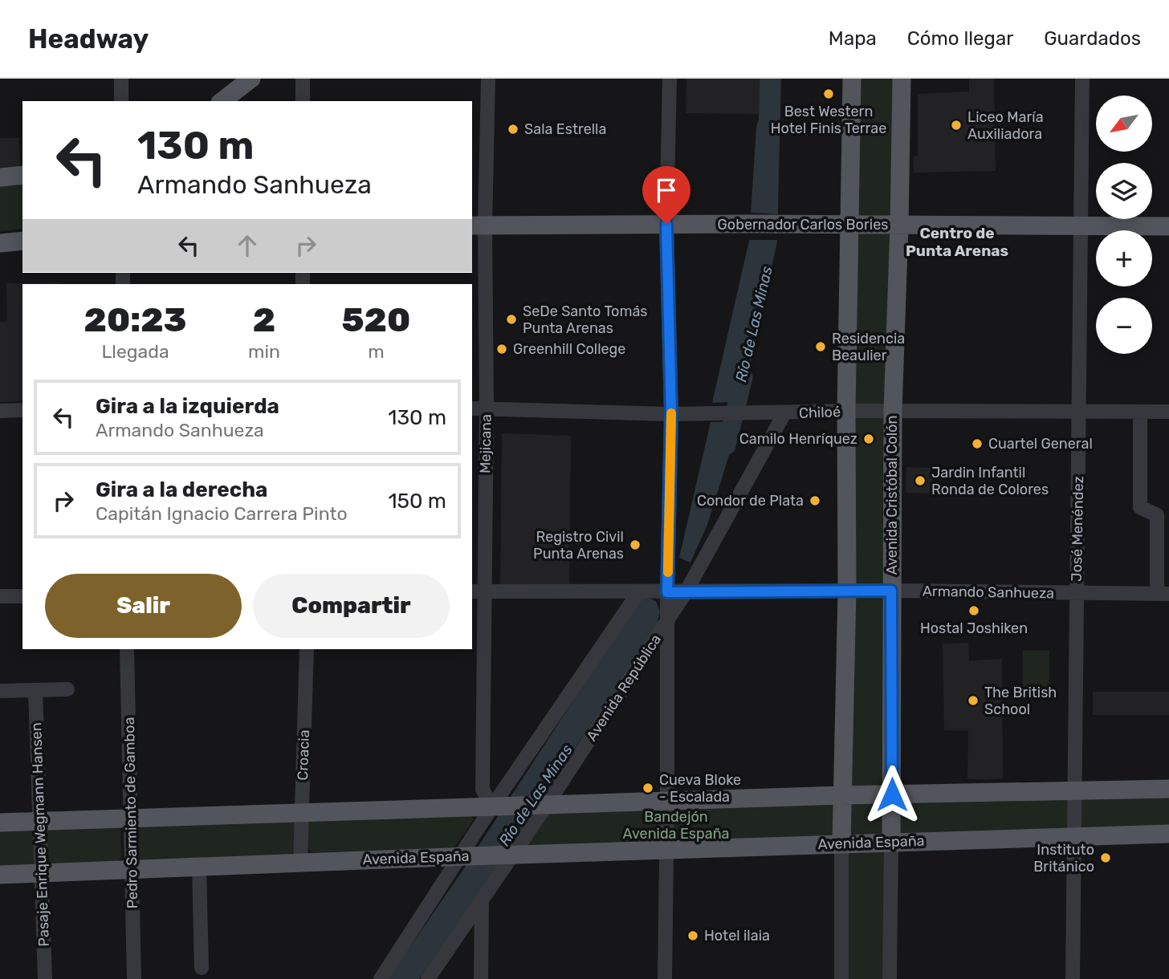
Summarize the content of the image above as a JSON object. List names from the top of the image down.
{
  "streets": {
    "main road": ["Gobernador Carlos Bories", "Avenida Cristóbal Colón", "Avenida España"],
    "street": [
      "Chiloé",
      "Mejicana",
      "José Menéndez",
      "Armando Sanhueza",
      "Avenida República",
      "Croacia",
      "Pedro Sarmiento de Gamboa",
      "Pasaje Enrique Wegmann Hansen"
    ]
  },
  "crossings": [
    ["Gobernador Carlos Bories", "Mejicana"],
    ["Gobernador Carlos Bories", "Avenida Cristóbal Colón"],
    ["Gobernador Carlos Bories", "José Menéndez"],
    ["Chiloé", "Mejicana"],
    ["Chiloé", "Avenida Cristóbal Colón"],
    ["Chiloé", "José Menéndez"],
    ["Chiloé", "Avenida República"],
    ["Mejicana", "Armando Sanhueza"],
    ["Avenida Cristóbal Colón", "Armando Sanhueza"],
    ["Avenida Cristóbal Colón", "Avenida España"],
    ["José Menéndez", "Armando Sanhueza"],
    ["José Menéndez", "Avenida España"],
    ["Armando Sanhueza", "Avenida República"],
    ["Avenida República", "Avenida España"],
    ["Croacia", "Avenida España"],
    ["Pedro Sarmiento de Gamboa", "Avenida España"],
    ["Pasaje Enrique Wegmann Hansen", "Avenida España"]
  ],
  "districts": ["Centro de Punta Arenas"],
  "water": ["Río de Las Minas"],
  "parks": ["Bandejón Avenida España"],
  "places": [
    "Best Western Hotel Finis Terrae",
    "Liceo María Auxiliadora",
    "Sala Estrella",
    "SeDe Santo Tomás Punta Arenas",
    "Residencia Beaulier",
    "Greenhill College",
    "Camilo Henríquez",
    "Cuartel General",
    "Jardin Infantil Ronda de Colores",
    "Condor de Plata",
    "Registro Civil Punta Arenas",
    "Hostal Joshiken",
    "The British School",
    "Cueva Bloke - Escalada",
    "Instituto Británico",
    "Hotel ilaia"
  ],
  "north": "bottom left",
  "page": {
    "header": "Headway",
    "nav": ["Mapa", "Cómo llegar", "Guardados"],
    "map_buttons": ["+", "−"],
    "turn": ["130 m", "Armando Sanhueza"],
    "eta": [
      "20:23",
      "Llegada",
      "2",
      "min",
      "520",
      "m"
    ],
    "list": [
      {
        "name": "Gira a la izquierda",
        "note": "Armando Sanhueza",
        "value": "130 m"
      },
      {
        "name": "Gira a la derecha",
        "note": "Capitán Ignacio Carrera Pinto",
        "value": "150 m"
      }
    ],
    "buttons": ["Salir", "Compartir"]
  }
}
